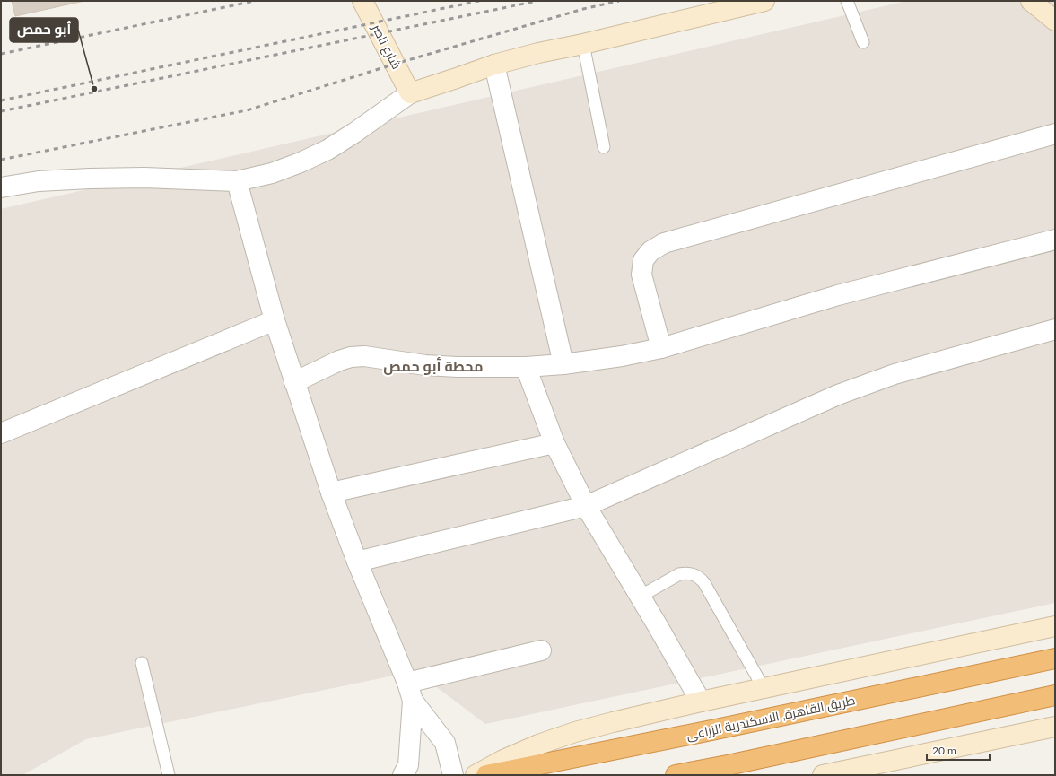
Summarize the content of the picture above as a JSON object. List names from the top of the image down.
{
  "streets": {
    "highway": ["طريق القاهرة, الاسكندرية الزراعى"],
    "street": ["شارع ناصر"]
  },
  "districts": ["محطة أبو حمص"],
  "places": ["أبو حمص"],
  "scale_bar": "20 m"
}
